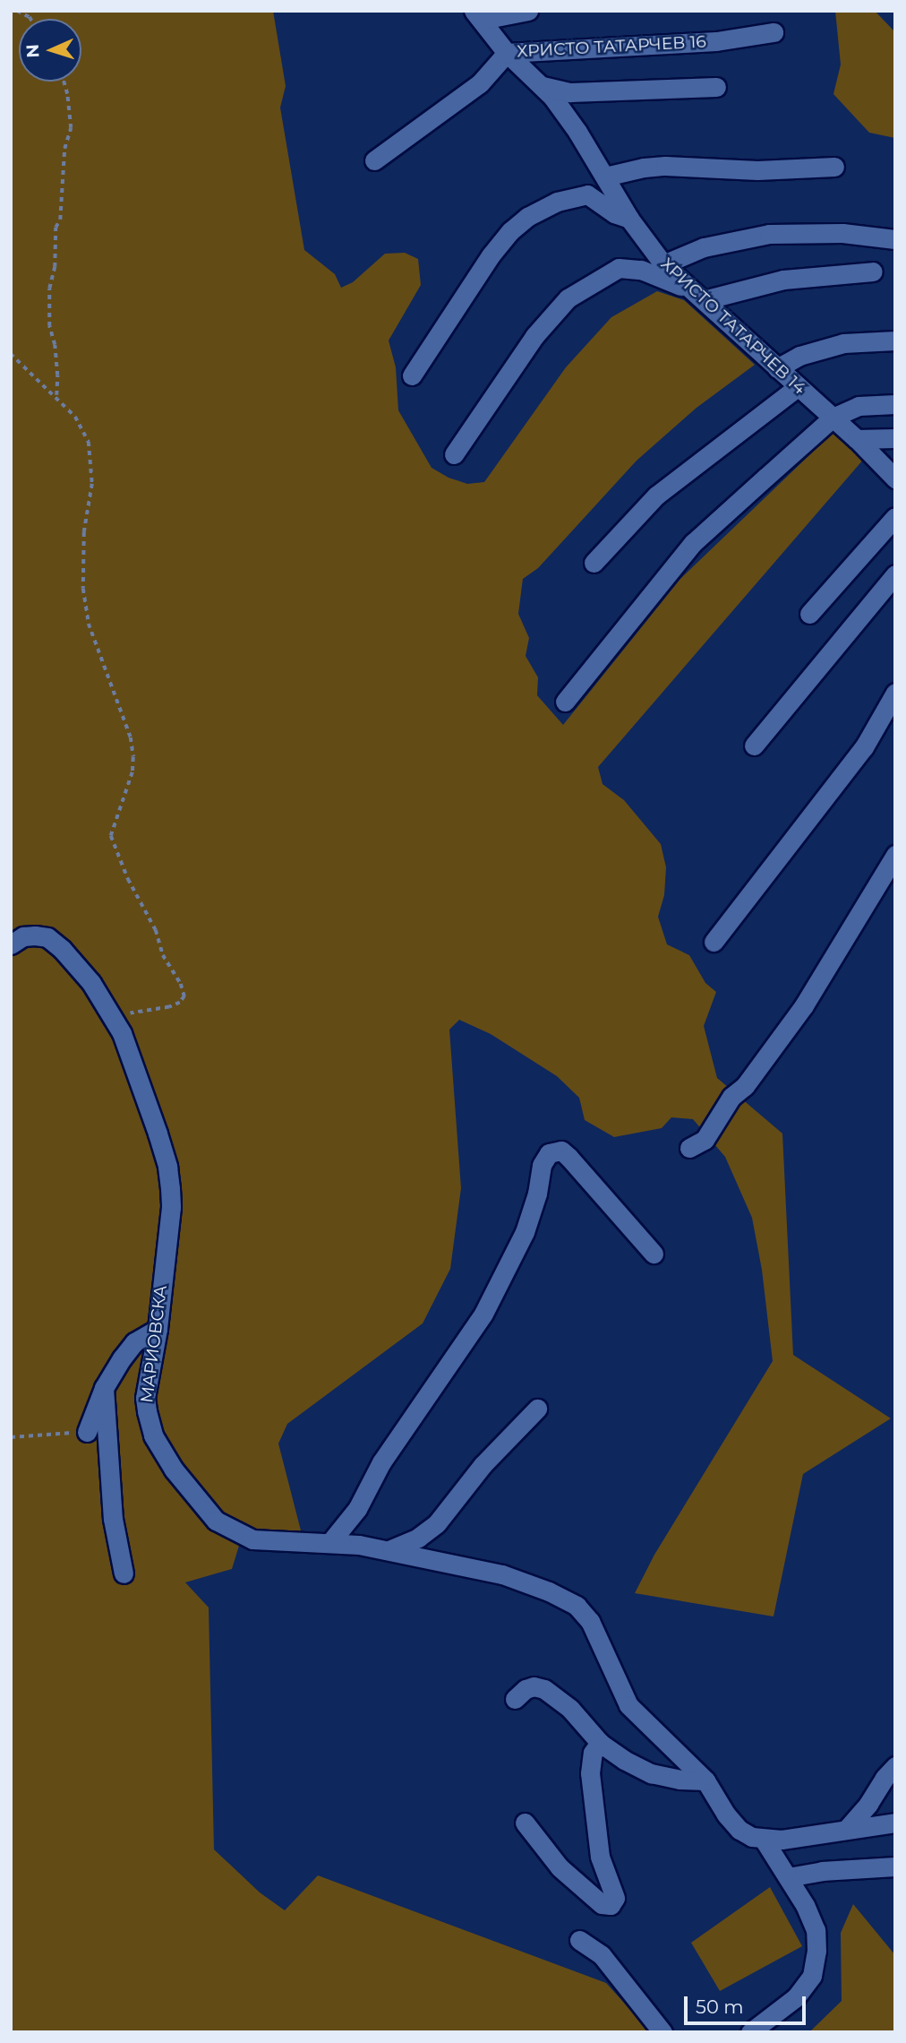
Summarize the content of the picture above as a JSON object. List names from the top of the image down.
{
  "streets": {
    "street": ["ХРИСТО ТАТАРЧЕВ 16", "ХРИСТО ТАТАРЧЕВ 14", "МАРИОВСКА"]
  },
  "crossings": [
    ["ХРИСТО ТАТАРЧЕВ 16", "ХРИСТО ТАТАРЧЕВ 14"]
  ],
  "scale_bar": "50 m",
  "north": "left"
}
